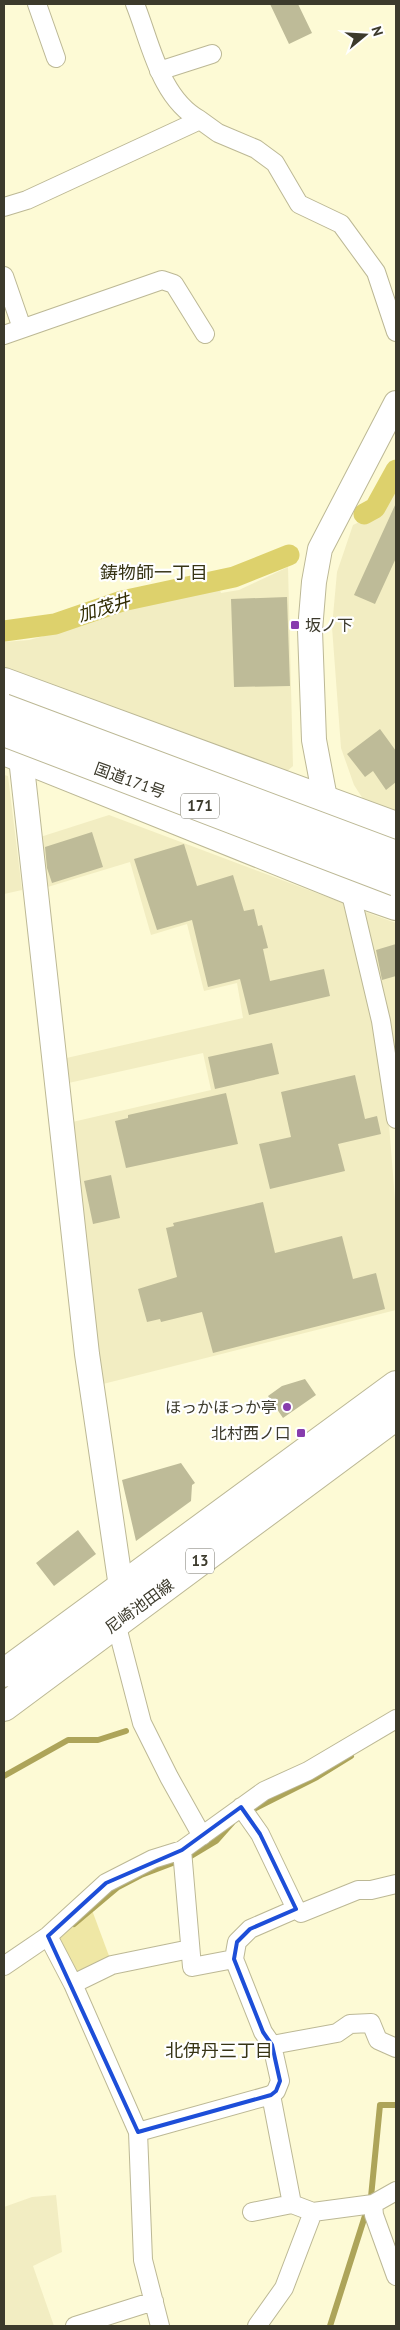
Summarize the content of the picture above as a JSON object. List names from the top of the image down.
{
  "streets": {
    "main road": [
      "国道171号",
      "171",
      "13",
      "尼崎池田線"
    ]
  },
  "districts": ["鋳物師一丁目", "北伊丹三丁目"],
  "water": ["加茂井"],
  "places": {
    "transit": ["坂ノ下", "北村西ノ口"],
    "other": ["ほっかほっか亭"]
  },
  "north": "right"
}
